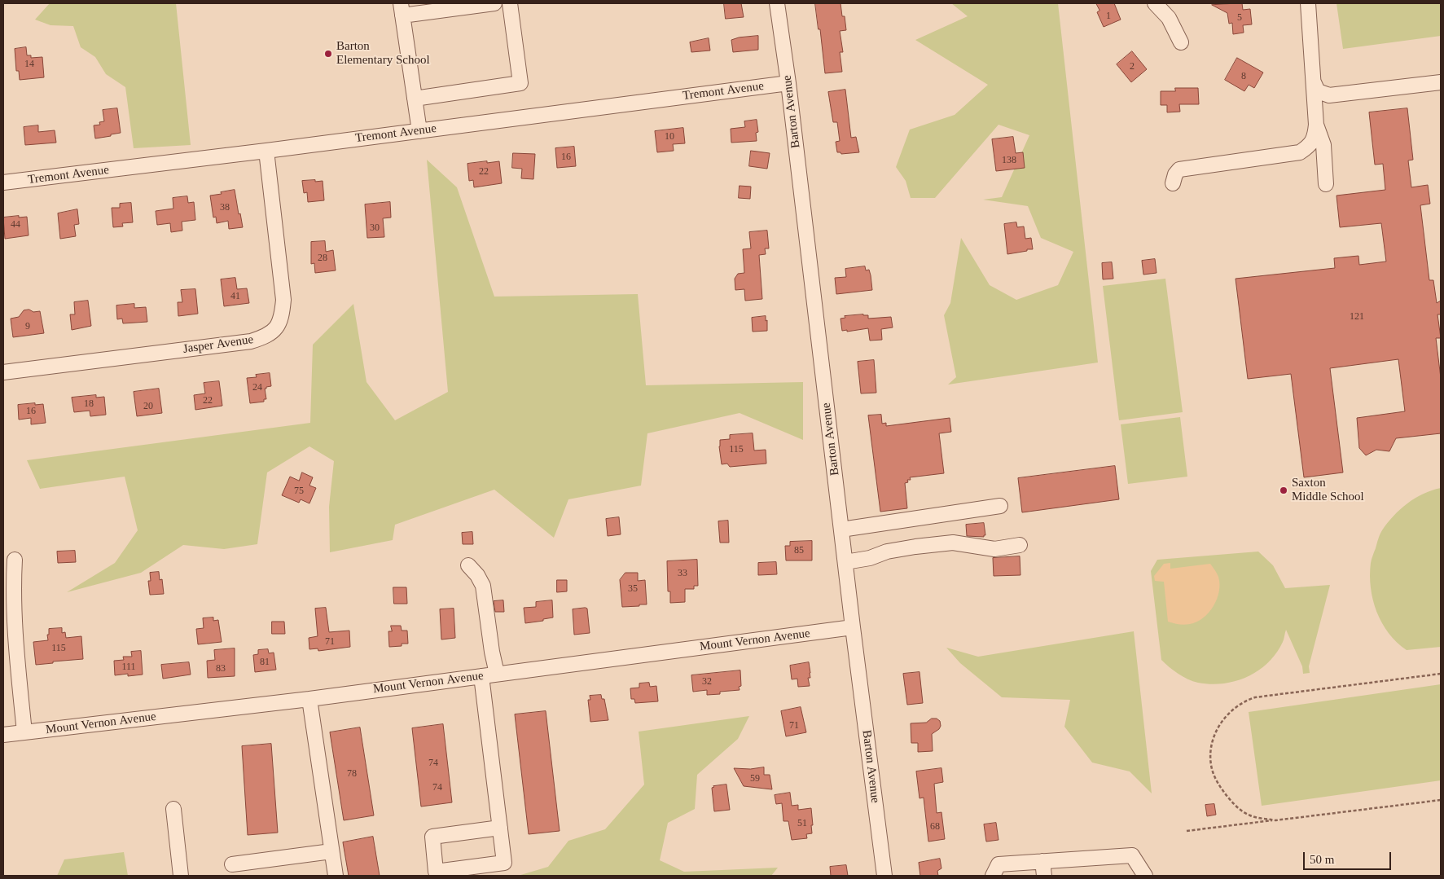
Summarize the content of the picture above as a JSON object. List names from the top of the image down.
{
  "streets": {
    "street": [
      "Tremont Avenue",
      "Barton Avenue",
      "Jasper Avenue",
      "Mount Vernon Avenue"
    ]
  },
  "crossings": [
    ["Tremont Avenue", "Barton Avenue"],
    ["Tremont Avenue", "Jasper Avenue"],
    ["Barton Avenue", "Mount Vernon Avenue"]
  ],
  "places": ["Barton Elementary School", "Saxton Middle School"],
  "house_numbers": [
    "1",
    "5",
    "14",
    "2",
    "8",
    "10",
    "16",
    "138",
    "22",
    "38",
    "44",
    "30",
    "28",
    "41",
    "121",
    "9",
    "24",
    "22",
    "18",
    "20",
    "16",
    "115",
    "75",
    "85",
    "33",
    "35",
    "71",
    "115",
    "81",
    "111",
    "83",
    "32",
    "71",
    "74",
    "78",
    "59",
    "74",
    "51",
    "68"
  ],
  "scale_bar": "50 m"
}
